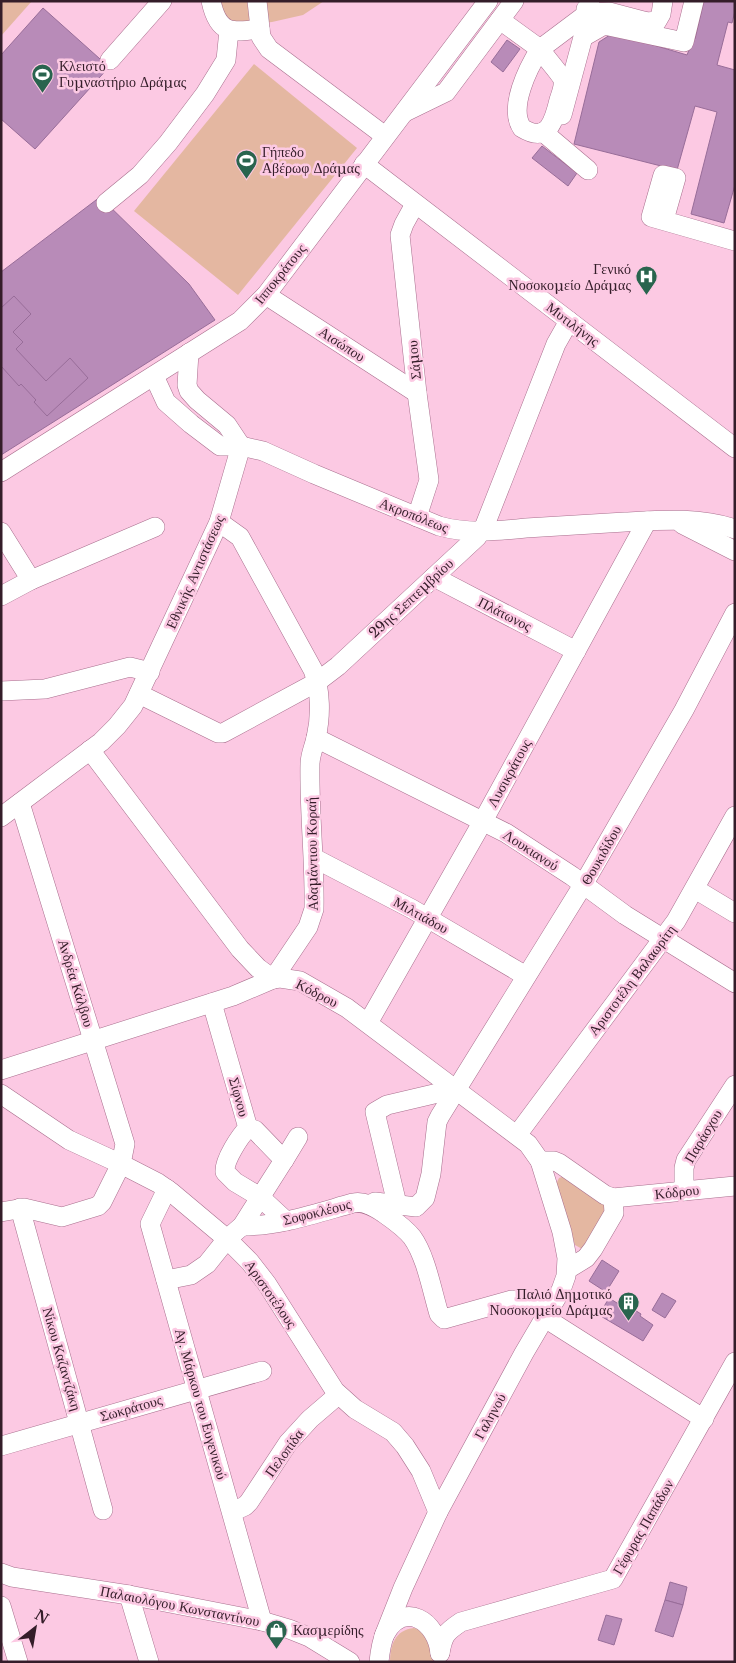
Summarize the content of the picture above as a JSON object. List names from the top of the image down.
{
  "streets": {
    "street": [
      "Ιπποκράτους",
      "Μυτιλήνης",
      "Αισώπου",
      "Σάμου",
      "Ακροπόλεως",
      "Εθνικής Αντιστάσεως",
      "29ης Σεπτεμβρίου",
      "Πλάτωνος",
      "Λυσικράτους",
      "Λουκιανού",
      "Αδαμάντιου Κοραή",
      "Θουκιδίδου",
      "Μιλτιάδου",
      "Αριστοτέλη Βαλαωρίτη",
      "Ανδρέα Κάλβου",
      "Κόδρου",
      "Σίφνου",
      "Παράσχου",
      "Σοφοκλέους",
      "Αριστοτέλους",
      "Νίκου Καζαντζάκη",
      "Αγ. Μάρκου του Ευγενικού",
      "Σωκράτους",
      "Γαληνού",
      "Πελοπίδα",
      "Γέφυρας Παπάδων",
      "Παλαιολόγου Κωνσταντίνου"
    ]
  },
  "crossings": [
    ["Ιπποκράτους", "Μυτιλήνης"],
    ["Ιπποκράτους", "Αισώπου"],
    ["Ιπποκράτους", "Ακροπόλεως"],
    ["Μυτιλήνης", "Σάμου"],
    ["Μυτιλήνης", "29ης Σεπτεμβρίου"],
    ["Αισώπου", "Σάμου"],
    ["Σάμου", "Ακροπόλεως"],
    ["Ακροπόλεως", "Εθνικής Αντιστάσεως"],
    ["Ακροπόλεως", "29ης Σεπτεμβρίου"],
    ["Ακροπόλεως", "Λυσικράτους"],
    ["Εθνικής Αντιστάσεως", "29ης Σεπτεμβρίου"],
    ["Εθνικής Αντιστάσεως", "Αδαμάντιου Κοραή"],
    ["Εθνικής Αντιστάσεως", "Ανδρέα Κάλβου"],
    ["29ης Σεπτεμβρίου", "Πλάτωνος"],
    ["29ης Σεπτεμβρίου", "Αδαμάντιου Κοραή"],
    ["Πλάτωνος", "Λυσικράτους"],
    ["Λυσικράτους", "Λουκιανού"],
    ["Λυσικράτους", "Μιλτιάδου"],
    ["Λυσικράτους", "Κόδρου"],
    ["Λουκιανού", "Αδαμάντιου Κοραή"],
    ["Λουκιανού", "Θουκιδίδου"],
    ["Λουκιανού", "Αριστοτέλη Βαλαωρίτη"],
    ["Αδαμάντιου Κοραή", "Μιλτιάδου"],
    ["Αδαμάντιου Κοραή", "Κόδρου"],
    ["Θουκιδίδου", "Μιλτιάδου"],
    ["Θουκιδίδου", "Κόδρου"],
    ["Αριστοτέλη Βαλαωρίτη", "Κόδρου"],
    ["Ανδρέα Κάλβου", "Αριστοτέλους"],
    ["Κόδρου", "Παράσχου"],
    ["Κόδρου", "Γαληνού"],
    ["Σοφοκλέους", "Γαληνού"],
    ["Αριστοτέλους", "Αγ. Μάρκου του Ευγενικού"],
    ["Αριστοτέλους", "Γαληνού"],
    ["Αριστοτέλους", "Πελοπίδα"],
    ["Νίκου Καζαντζάκη", "Σωκράτους"],
    ["Αγ. Μάρκου του Ευγενικού", "Σωκράτους"],
    ["Αγ. Μάρκου του Ευγενικού", "Πελοπίδα"],
    ["Αγ. Μάρκου του Ευγενικού", "Παλαιολόγου Κωνσταντίνου"],
    ["Γαληνού", "Γέφυρας Παπάδων"]
  ],
  "places": {
    "sports": ["Κλειστό Γυμναστήριο Δράμας", "Γήπεδο Αβέρωφ Δράμας"],
    "hospital": ["Γενικό Νοσοκομείο Δράμας"],
    "building": ["Παλιό Δημοτικό Νοσοκομείο Δράμας"],
    "shop": ["Κασμερίδης"]
  },
  "north": "top right"
}
